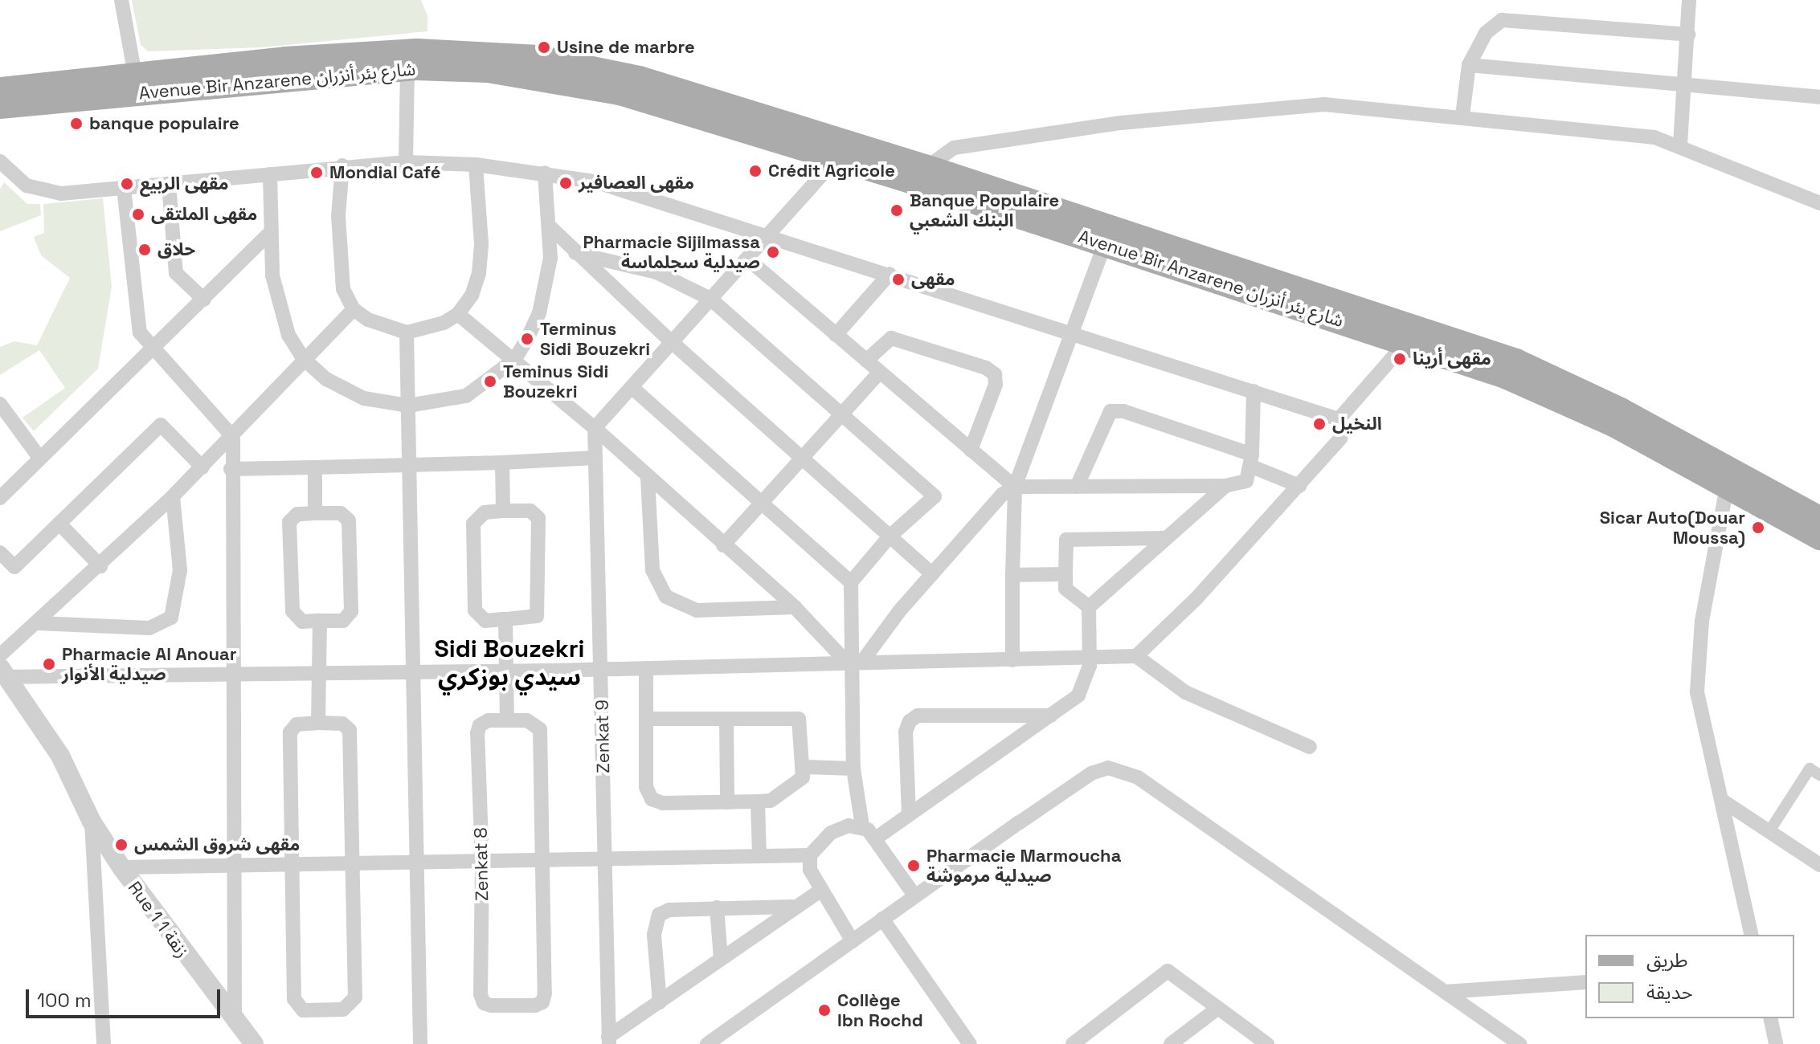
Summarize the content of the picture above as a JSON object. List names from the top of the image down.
{
  "streets": {
    "main road": ["Avenue Bir Anzarene شارع بئر أنزران"],
    "street": ["Zenkat 9", "Zenkat 8", "Rue 1 زنقة 1"]
  },
  "districts": ["Sidi Bouzekri سيدي بوزكري"],
  "places": [
    "Usine de marbre",
    "banque populaire",
    "Crédit Agricole",
    "Mondial Café",
    "مقهى العصافير",
    "مقهى الربيع",
    "Banque Populaire البنك الشعبي",
    "مقهى الملتقى",
    "حلاق",
    "Pharmacie Sijilmassa صيدلية سجلماسة",
    "مقهى",
    "Terminus Sidi Bouzekri",
    "مقهى أرينا",
    "Teminus Sidi Bouzekri",
    "النخيل",
    "Sicar Auto(Douar Moussa)",
    "Pharmacie Al Anouar صيدلية الأنوار",
    "مقهى شروق الشمس",
    "Pharmacie Marmoucha صيدلية مرموشة",
    "Collège Ibn Rochd"
  ],
  "legend": ["طريق", "حديقة"],
  "scale_bar": "100 m"
}
